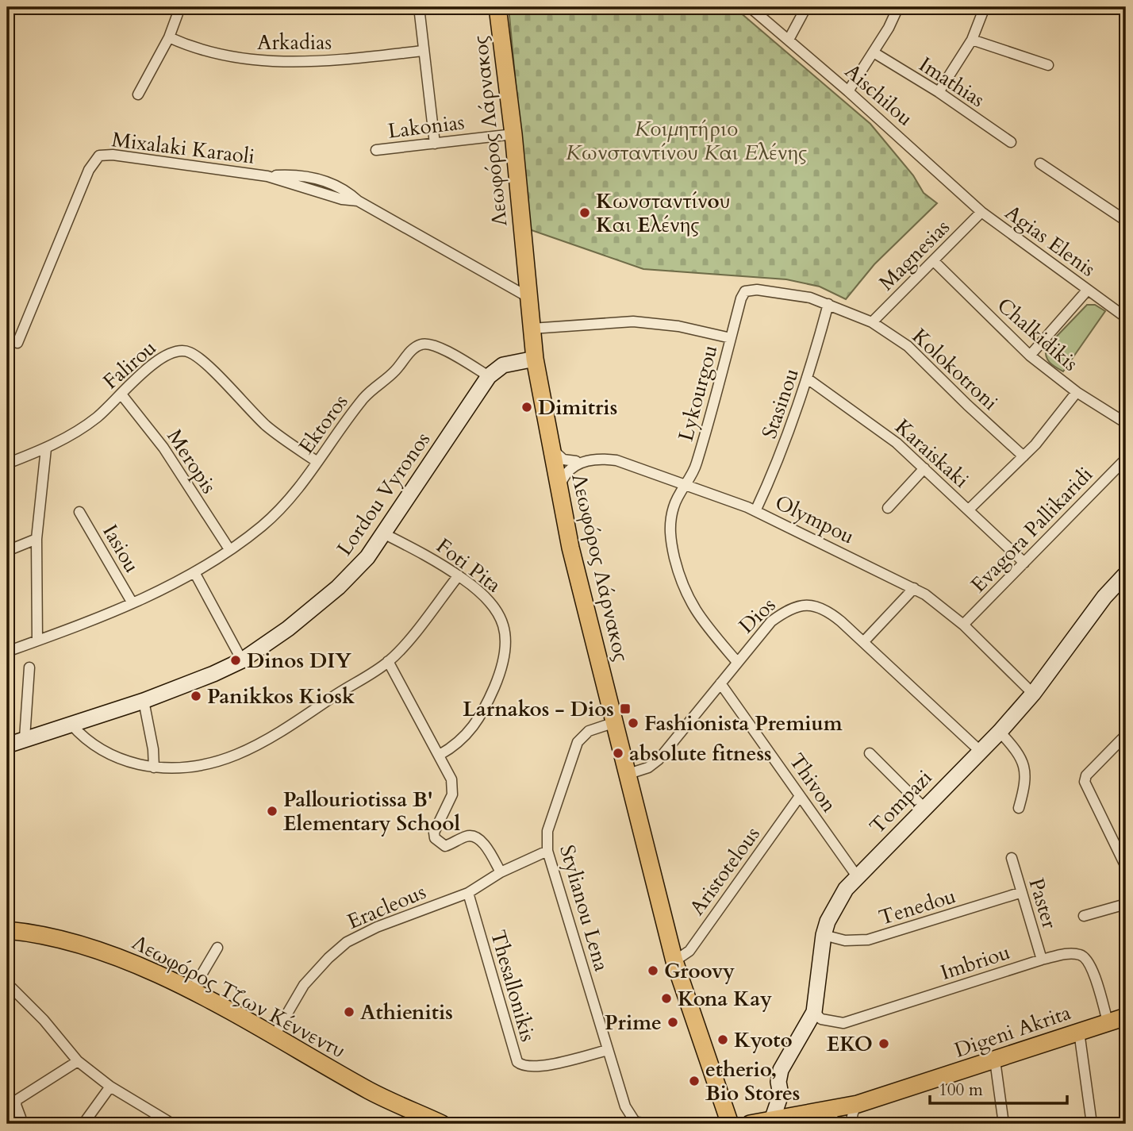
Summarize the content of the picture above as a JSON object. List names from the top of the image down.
{
  "streets": {
    "main road": ["Λεωφόρος Λάρνακος", "Λεωφόρος Τζων Κέννεντυ", "Digeni Akrita"],
    "street": [
      "Arkadias",
      "Imathias",
      "Aischilou",
      "Lakonias",
      "Mixalaki Karaoli",
      "Agias Elenis",
      "Magnesias",
      "Chalkidikis",
      "Falirou",
      "Kolokotroni",
      "Lykourgou",
      "Stasinou",
      "Ektoros",
      "Karaiskaki",
      "Meropis",
      "Lordou Vyronos",
      "Olympou",
      "Evagora Pallikaridi",
      "Iasiou",
      "Foti Pita",
      "Dios",
      "Thivon",
      "Tompazi",
      "Aristotelous",
      "Paster",
      "Eracleous",
      "Tenedou",
      "Stylianou Lena",
      "Imbriou",
      "Thesallonikis"
    ]
  },
  "crossings": [
    ["Aischilou", "Agias Elenis"],
    ["Aischilou", "Magnesias"],
    ["Lakonias", "Λεωφόρος Λάρνακος"],
    ["Λεωφόρος Λάρνακος", "Mixalaki Karaoli"],
    ["Λεωφόρος Λάρνακος", "Lordou Vyronos"],
    ["Λεωφόρος Λάρνακος", "Olympou"],
    ["Λεωφόρος Λάρνακος", "Dios"],
    ["Λεωφόρος Λάρνακος", "Aristotelous"],
    ["Λεωφόρος Λάρνακος", "Stylianou Lena"],
    ["Agias Elenis", "Magnesias"],
    ["Magnesias", "Chalkidikis"],
    ["Magnesias", "Kolokotroni"],
    ["Falirou", "Ektoros"],
    ["Falirou", "Meropis"],
    ["Kolokotroni", "Lykourgou"],
    ["Kolokotroni", "Stasinou"],
    ["Lykourgou", "Olympou"],
    ["Lykourgou", "Dios"],
    ["Stasinou", "Karaiskaki"],
    ["Stasinou", "Olympou"],
    ["Ektoros", "Meropis"],
    ["Ektoros", "Lordou Vyronos"],
    ["Ektoros", "Iasiou"],
    ["Karaiskaki", "Evagora Pallikaridi"],
    ["Lordou Vyronos", "Foti Pita"],
    ["Olympou", "Evagora Pallikaridi"],
    ["Olympou", "Tompazi"],
    ["Dios", "Thivon"],
    ["Dios", "Tompazi"],
    ["Thivon", "Tompazi"],
    ["Thivon", "Aristotelous"],
    ["Tompazi", "Tenedou"],
    ["Tompazi", "Imbriou"],
    ["Tompazi", "Digeni Akrita"],
    ["Paster", "Tenedou"],
    ["Paster", "Imbriou"],
    ["Eracleous", "Stylianou Lena"],
    ["Eracleous", "Thesallonikis"],
    ["Eracleous", "Λεωφόρος Τζων Κέννεντυ"],
    ["Stylianou Lena", "Thesallonikis"],
    ["Imbriou", "Digeni Akrita"]
  ],
  "parks": ["Κοιμητήριο Κωνσταντίνου Και Ελένης"],
  "places": {
    "other": [
      "Κωνσταντίνου Και Ελένης",
      "Dimitris",
      "Dinos DIY",
      "Panikkos Kiosk",
      "Fashionista Premium",
      "absolute fitness",
      "Pallouriotissa B' Elementary School",
      "Groovy",
      "Kona Kay",
      "Athienitis",
      "Prime",
      "Kyoto",
      "EKO",
      "etherio, Bio Stores"
    ],
    "transit": ["Larnakos - Dios"]
  },
  "scale_bar": "100 m"
}
